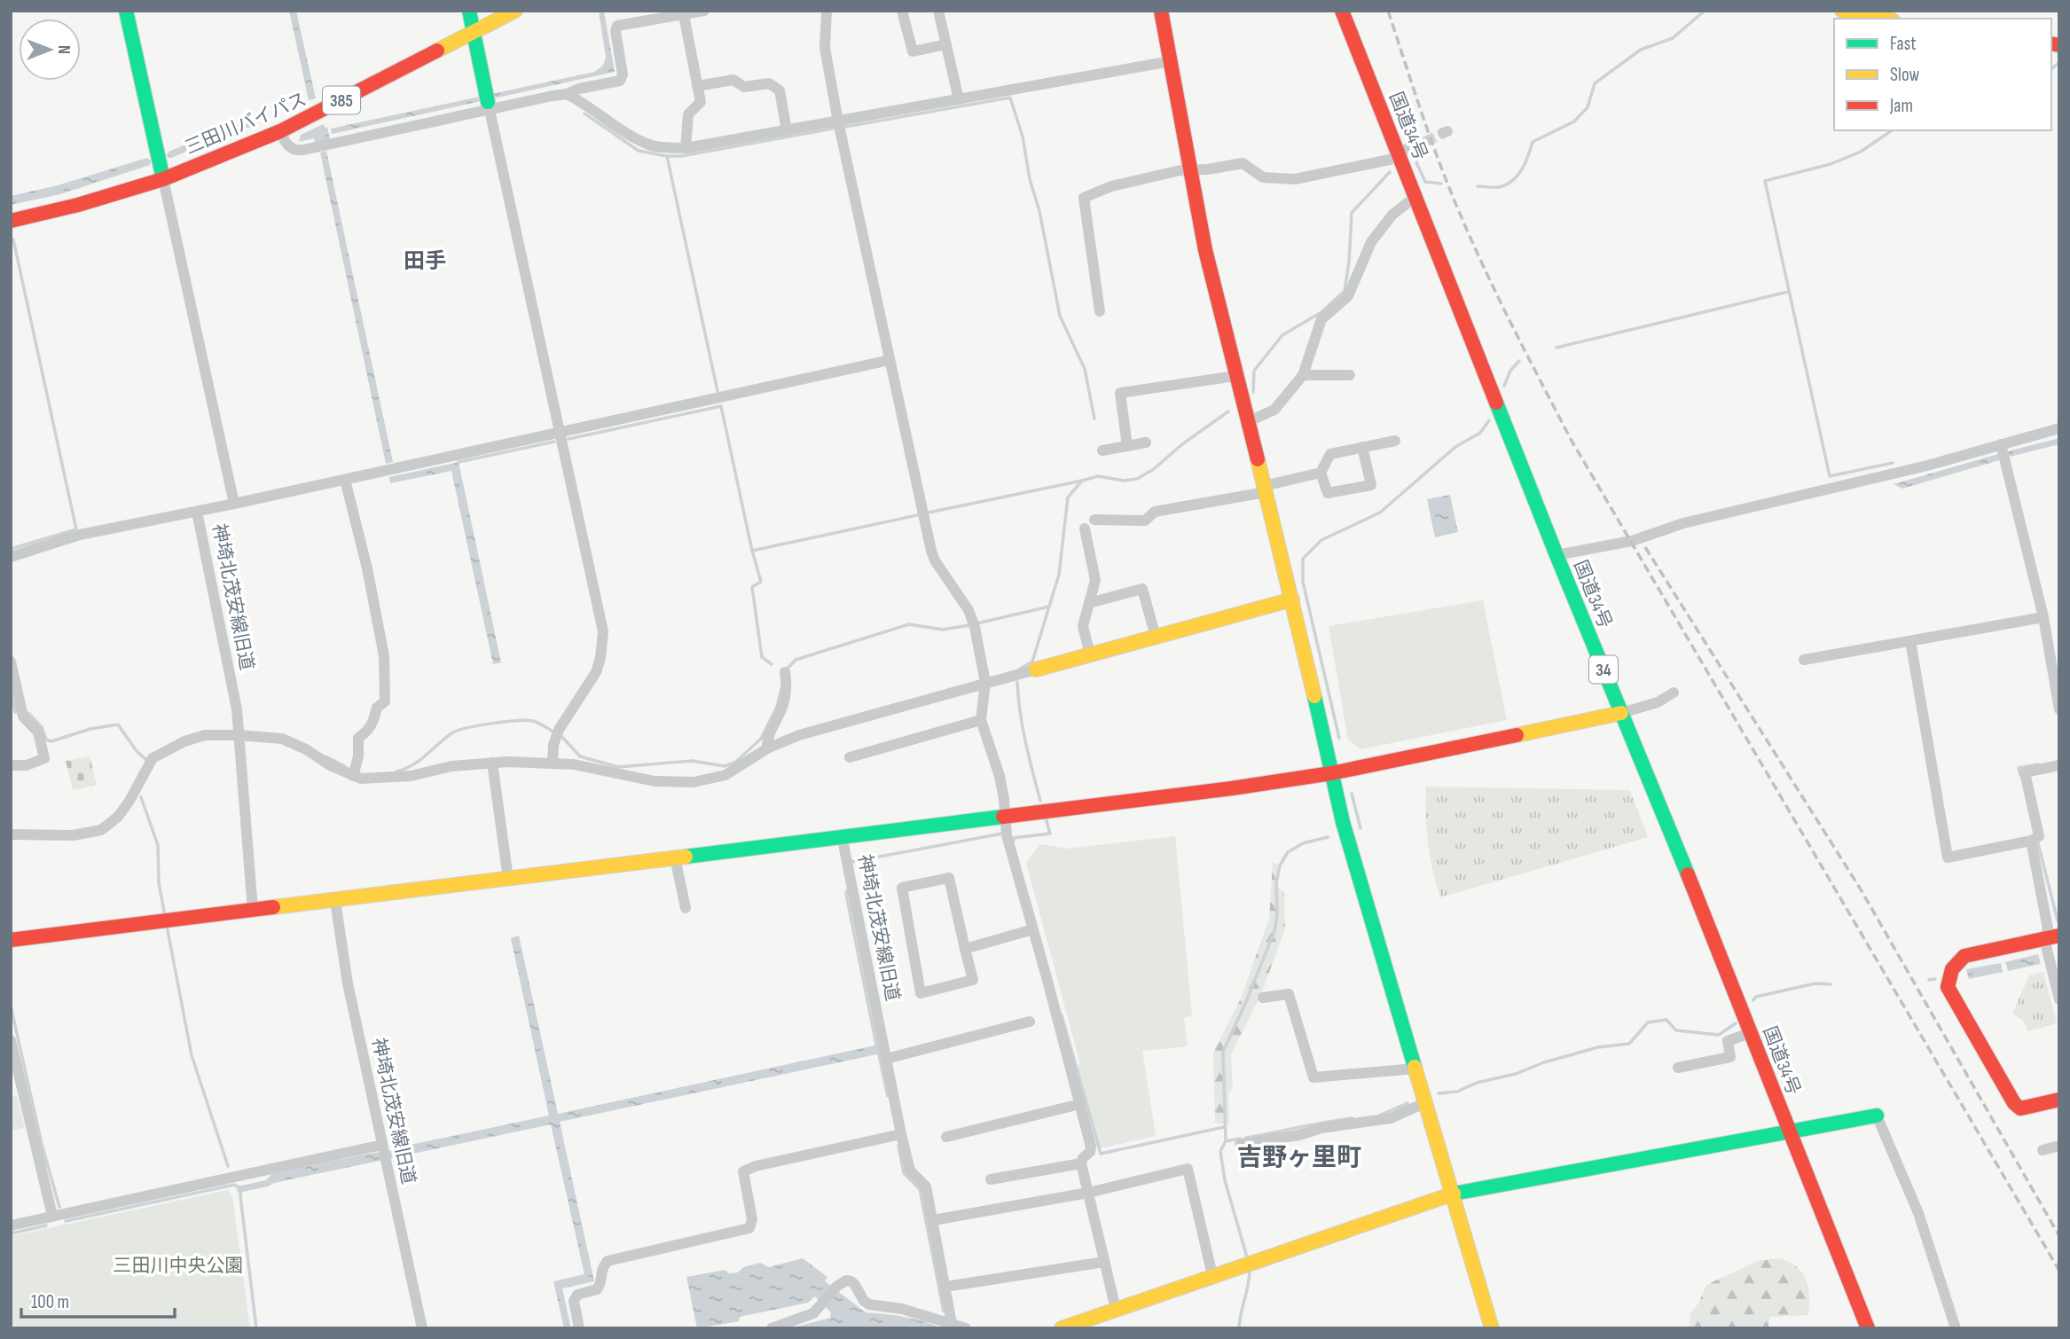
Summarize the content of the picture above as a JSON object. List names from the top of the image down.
{
  "streets": {
    "main road": [
      "385",
      "三田川バイパス",
      "国道34号",
      "神埼北茂安線旧道",
      "34"
    ]
  },
  "crossings": [
    ["三田川バイパス", "神埼北茂安線旧道"]
  ],
  "districts": ["田手", "吉野ヶ里町"],
  "parks": ["三田川中央公園"],
  "legend": ["Fast", "Slow", "Jam"],
  "scale_bar": "100 m",
  "north": "right"
}
